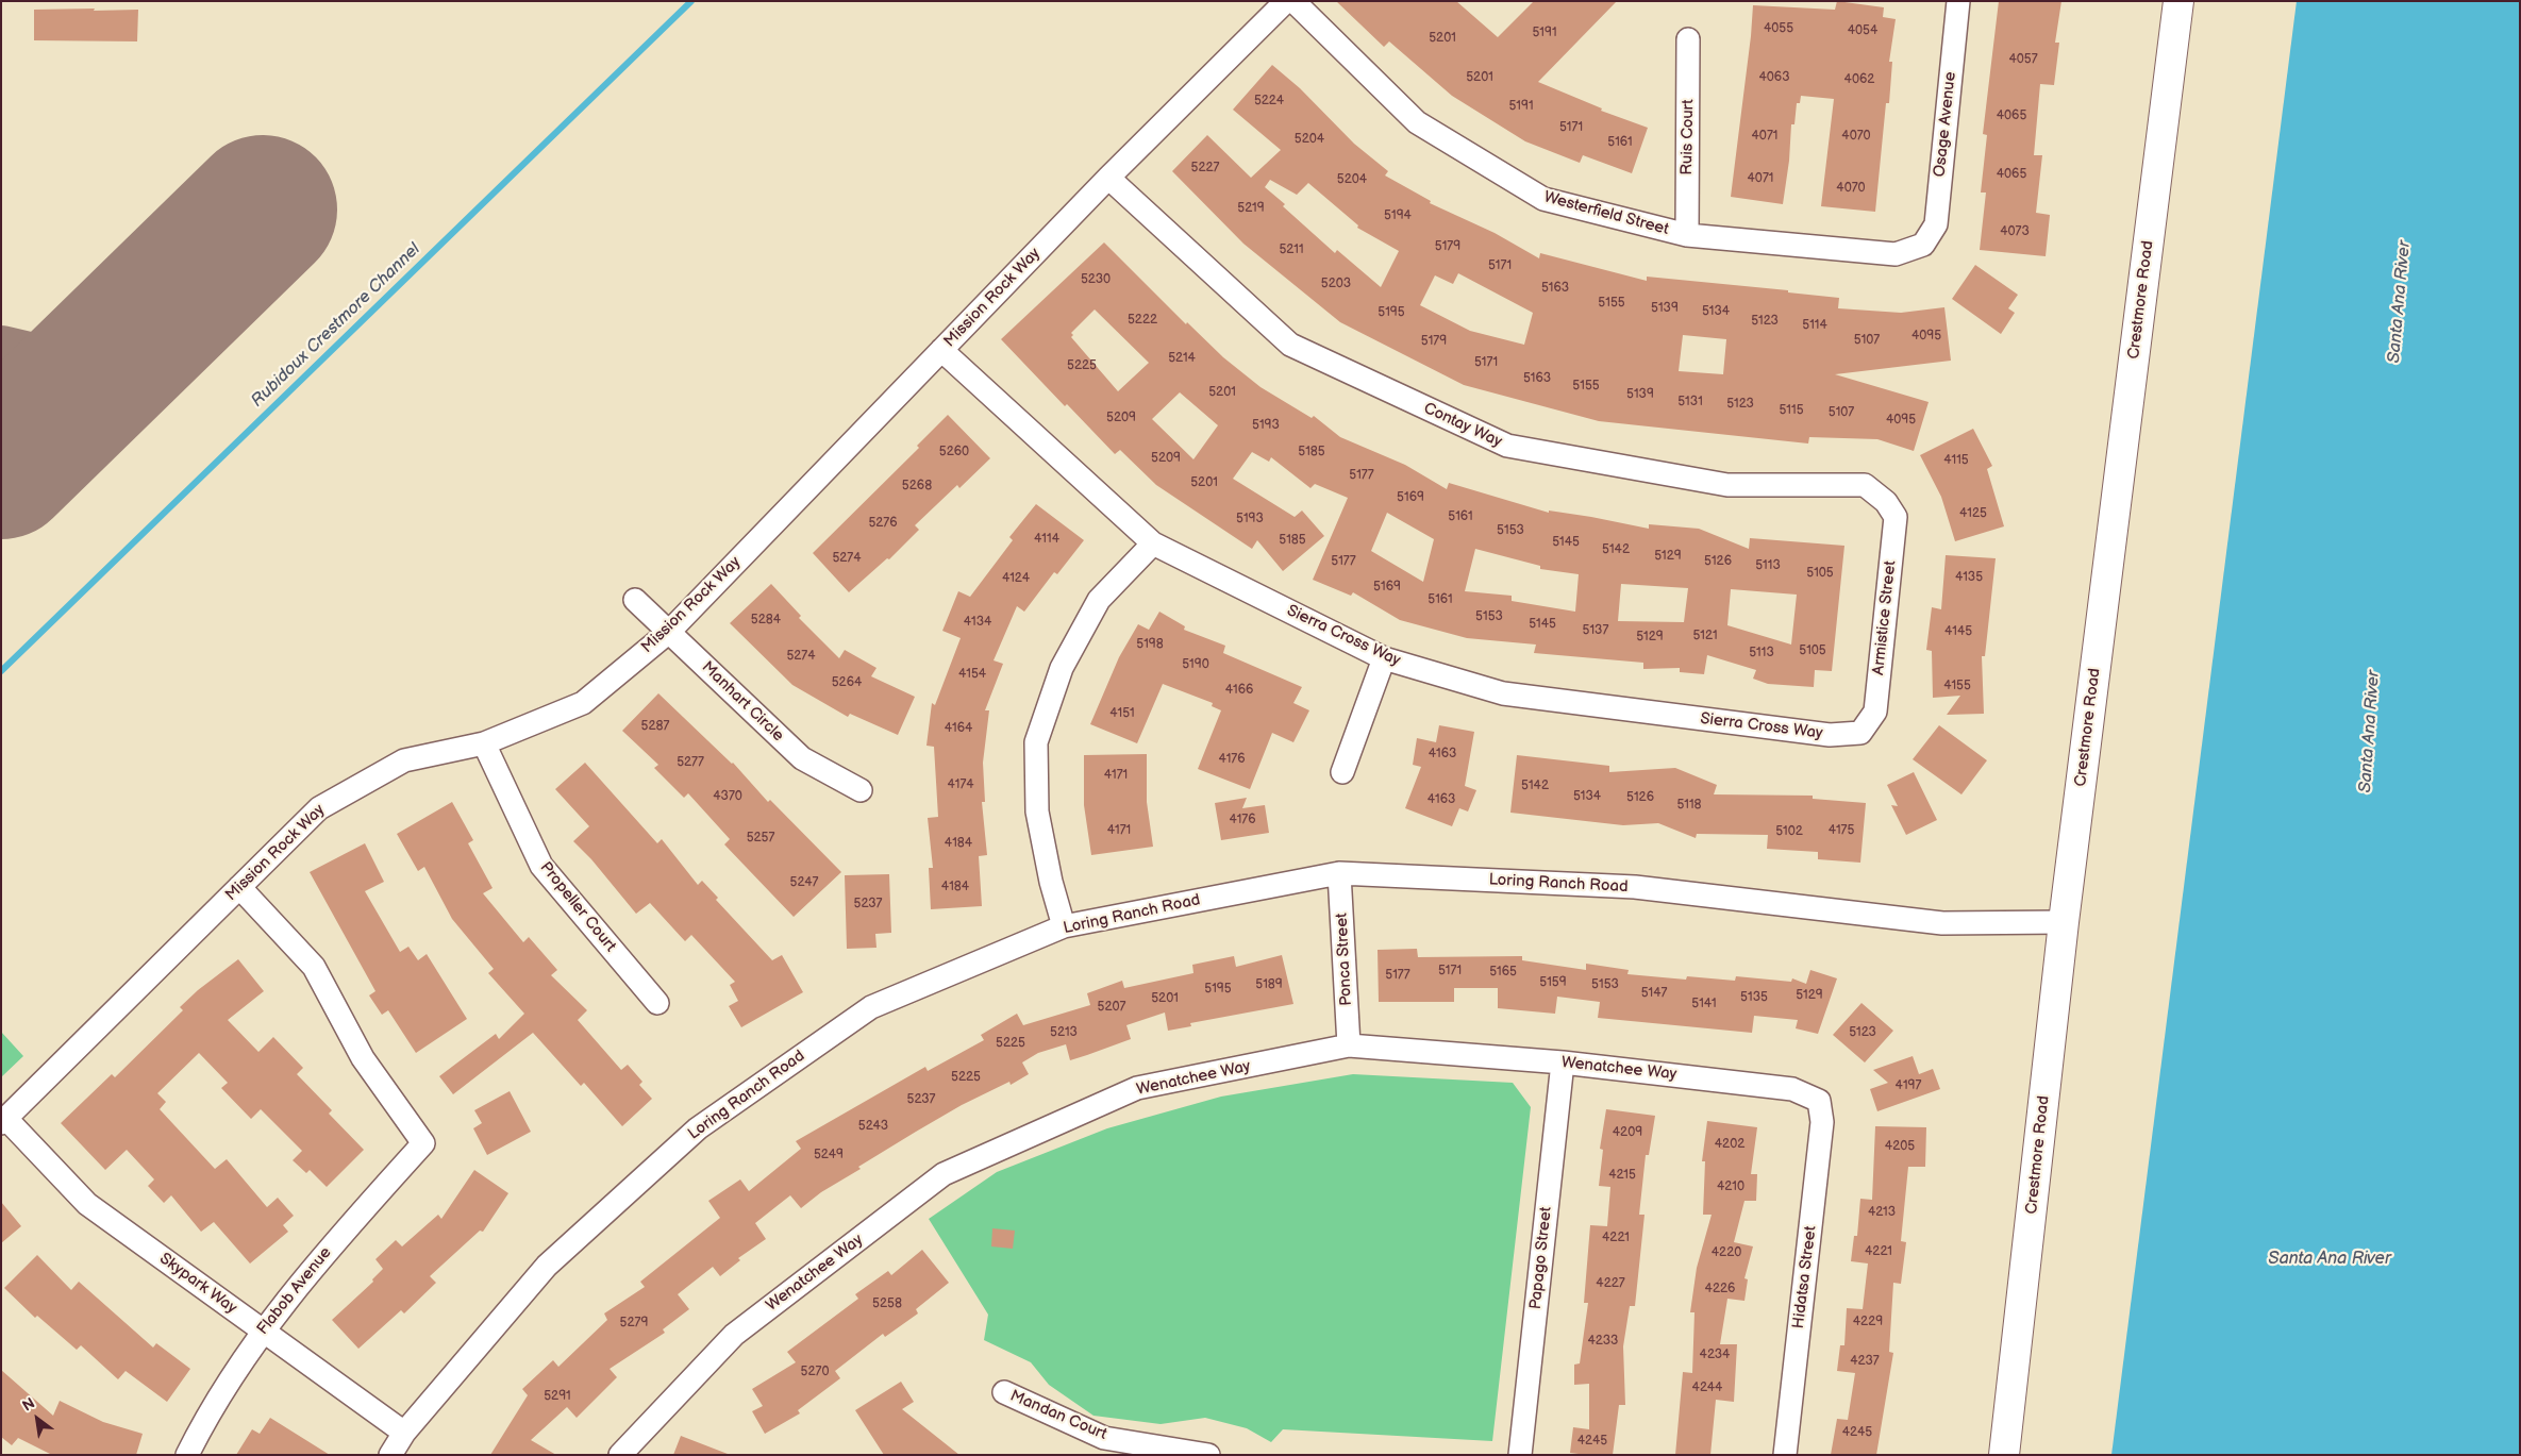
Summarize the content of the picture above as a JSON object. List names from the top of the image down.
{
  "streets": {
    "street": [
      "Osage Avenue",
      "Ruis Court",
      "Westerfield Street",
      "Mission Rock Way",
      "Crestmore Road",
      "Contay Way",
      "Armistice Street",
      "Sierra Cross Way",
      "Manhart Circle",
      "Loring Ranch Road",
      "Propeller Court",
      "Ponca Street",
      "Wenatchee Way",
      "Papago Street",
      "Hidatsa Street",
      "Skypark Way",
      "Flabob Avenue",
      "Mandan Court"
    ]
  },
  "crossings": [
    ["Osage Avenue", "Westerfield Street"],
    ["Ruis Court", "Westerfield Street"],
    ["Mission Rock Way", "Contay Way"],
    ["Mission Rock Way", "Sierra Cross Way"],
    ["Mission Rock Way", "Manhart Circle"],
    ["Mission Rock Way", "Propeller Court"],
    ["Mission Rock Way", "Skypark Way"],
    ["Mission Rock Way", "Flabob Avenue"],
    ["Crestmore Road", "Loring Ranch Road"],
    ["Contay Way", "Armistice Street"],
    ["Armistice Street", "Sierra Cross Way"],
    ["Loring Ranch Road", "Ponca Street"],
    ["Loring Ranch Road", "Skypark Way"],
    ["Ponca Street", "Wenatchee Way"],
    ["Wenatchee Way", "Papago Street"],
    ["Wenatchee Way", "Hidatsa Street"],
    ["Skypark Way", "Flabob Avenue"]
  ],
  "water": ["Santa Ana River", "Rubidoux Crestmore Channel"],
  "house_numbers": [
    "4055",
    "4054",
    "5191",
    "5201",
    "4057",
    "5201",
    "4063",
    "4062",
    "5224",
    "5191",
    "4065",
    "5171",
    "4071",
    "4070",
    "5204",
    "5161",
    "5227",
    "4065",
    "4071",
    "5204",
    "4070",
    "5219",
    "5194",
    "4073",
    "5179",
    "5211",
    "5171",
    "5230",
    "5203",
    "5163",
    "5155",
    "5139",
    "5134",
    "5195",
    "5222",
    "5123",
    "5114",
    "4095",
    "5107",
    "5179",
    "5214",
    "5171",
    "5225",
    "5163",
    "5155",
    "5201",
    "5139",
    "5131",
    "5123",
    "5115",
    "5107",
    "5209",
    "4095",
    "5193",
    "5260",
    "5185",
    "5209",
    "4115",
    "5177",
    "5201",
    "5268",
    "5169",
    "4125",
    "5161",
    "5193",
    "5276",
    "5153",
    "4114",
    "5185",
    "5145",
    "5142",
    "5129",
    "5274",
    "5177",
    "5126",
    "5113",
    "5105",
    "4135",
    "4124",
    "5169",
    "5161",
    "5153",
    "5284",
    "4134",
    "5145",
    "5137",
    "4145",
    "5121",
    "5129",
    "5198",
    "5105",
    "5113",
    "5274",
    "5190",
    "4154",
    "5264",
    "4155",
    "4166",
    "4151",
    "5287",
    "4164",
    "4163",
    "4176",
    "5277",
    "4171",
    "4174",
    "5142",
    "4370",
    "5134",
    "5126",
    "4163",
    "5118",
    "4176",
    "4171",
    "4175",
    "5102",
    "5257",
    "4184",
    "5247",
    "4184",
    "5237",
    "5171",
    "5165",
    "5177",
    "5159",
    "5189",
    "5153",
    "5195",
    "5147",
    "5129",
    "5135",
    "5201",
    "5141",
    "5207",
    "5213",
    "5123",
    "5225",
    "5225",
    "4197",
    "5237",
    "5243",
    "4209",
    "4202",
    "4205",
    "5249",
    "4215",
    "4210",
    "4213",
    "4221",
    "4221",
    "4220",
    "4227",
    "4226",
    "5258",
    "4229",
    "5279",
    "4233",
    "4234",
    "4237",
    "5270",
    "4244",
    "5291",
    "4245",
    "4245"
  ],
  "north": "top left"
}
